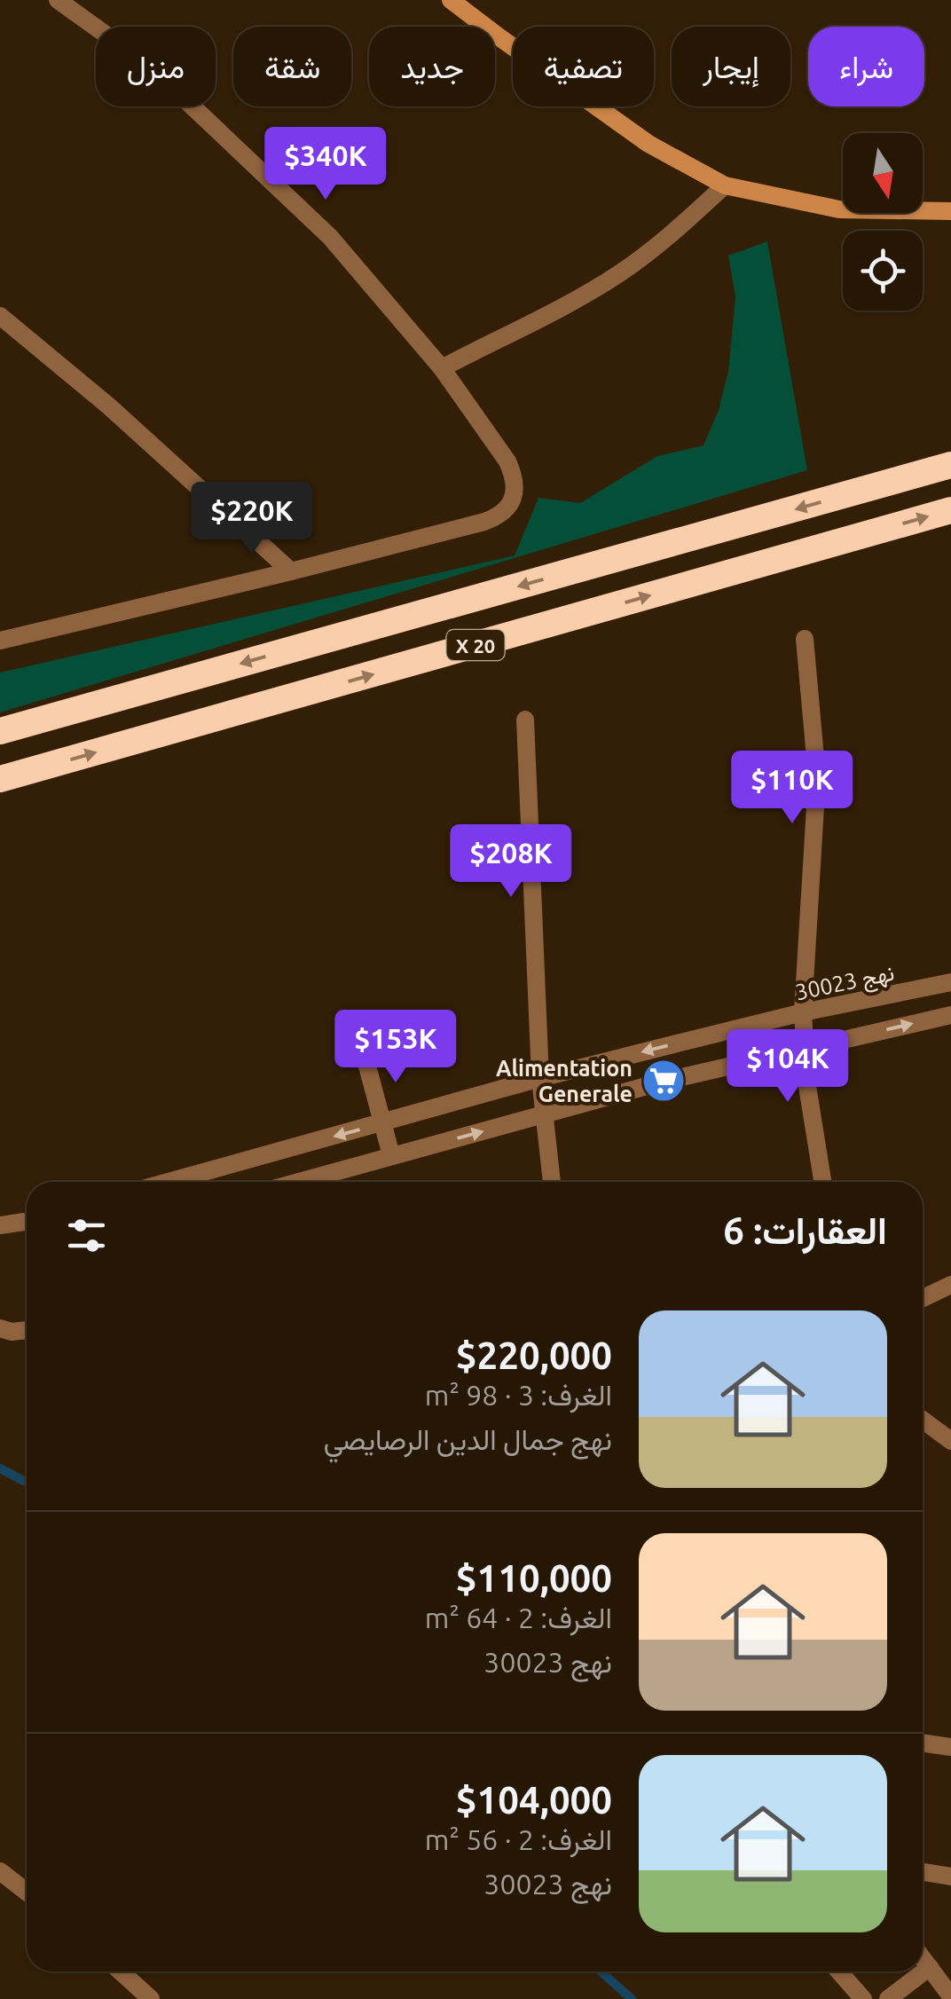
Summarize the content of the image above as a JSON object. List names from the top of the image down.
{
  "streets": {
    "highway": ["X 20"],
    "street": ["نهج 30023"]
  },
  "places": {
    "supermarket": ["Alimentation Generale"]
  },
  "north": "bottom",
  "page": {
    "chip": [
      "شراء",
      "إيجار",
      "تصفية",
      "جديد",
      "شقة",
      "منزل"
    ],
    "price": [
      "$340K",
      "$220K",
      "$110K",
      "$208K",
      "$153K",
      "$104K"
    ],
    "heading": "العقارات: 6",
    "list": [
      {
        "name": "$220,000",
        "note": "الغرف: 3 · 98 m² · نهج جمال الدين الرصايصي"
      },
      {
        "name": "$110,000",
        "note": "الغرف: 2 · 64 m² · نهج 30023"
      },
      {
        "name": "$104,000",
        "note": "الغرف: 2 · 56 m² · نهج 30023"
      }
    ]
  }
}
